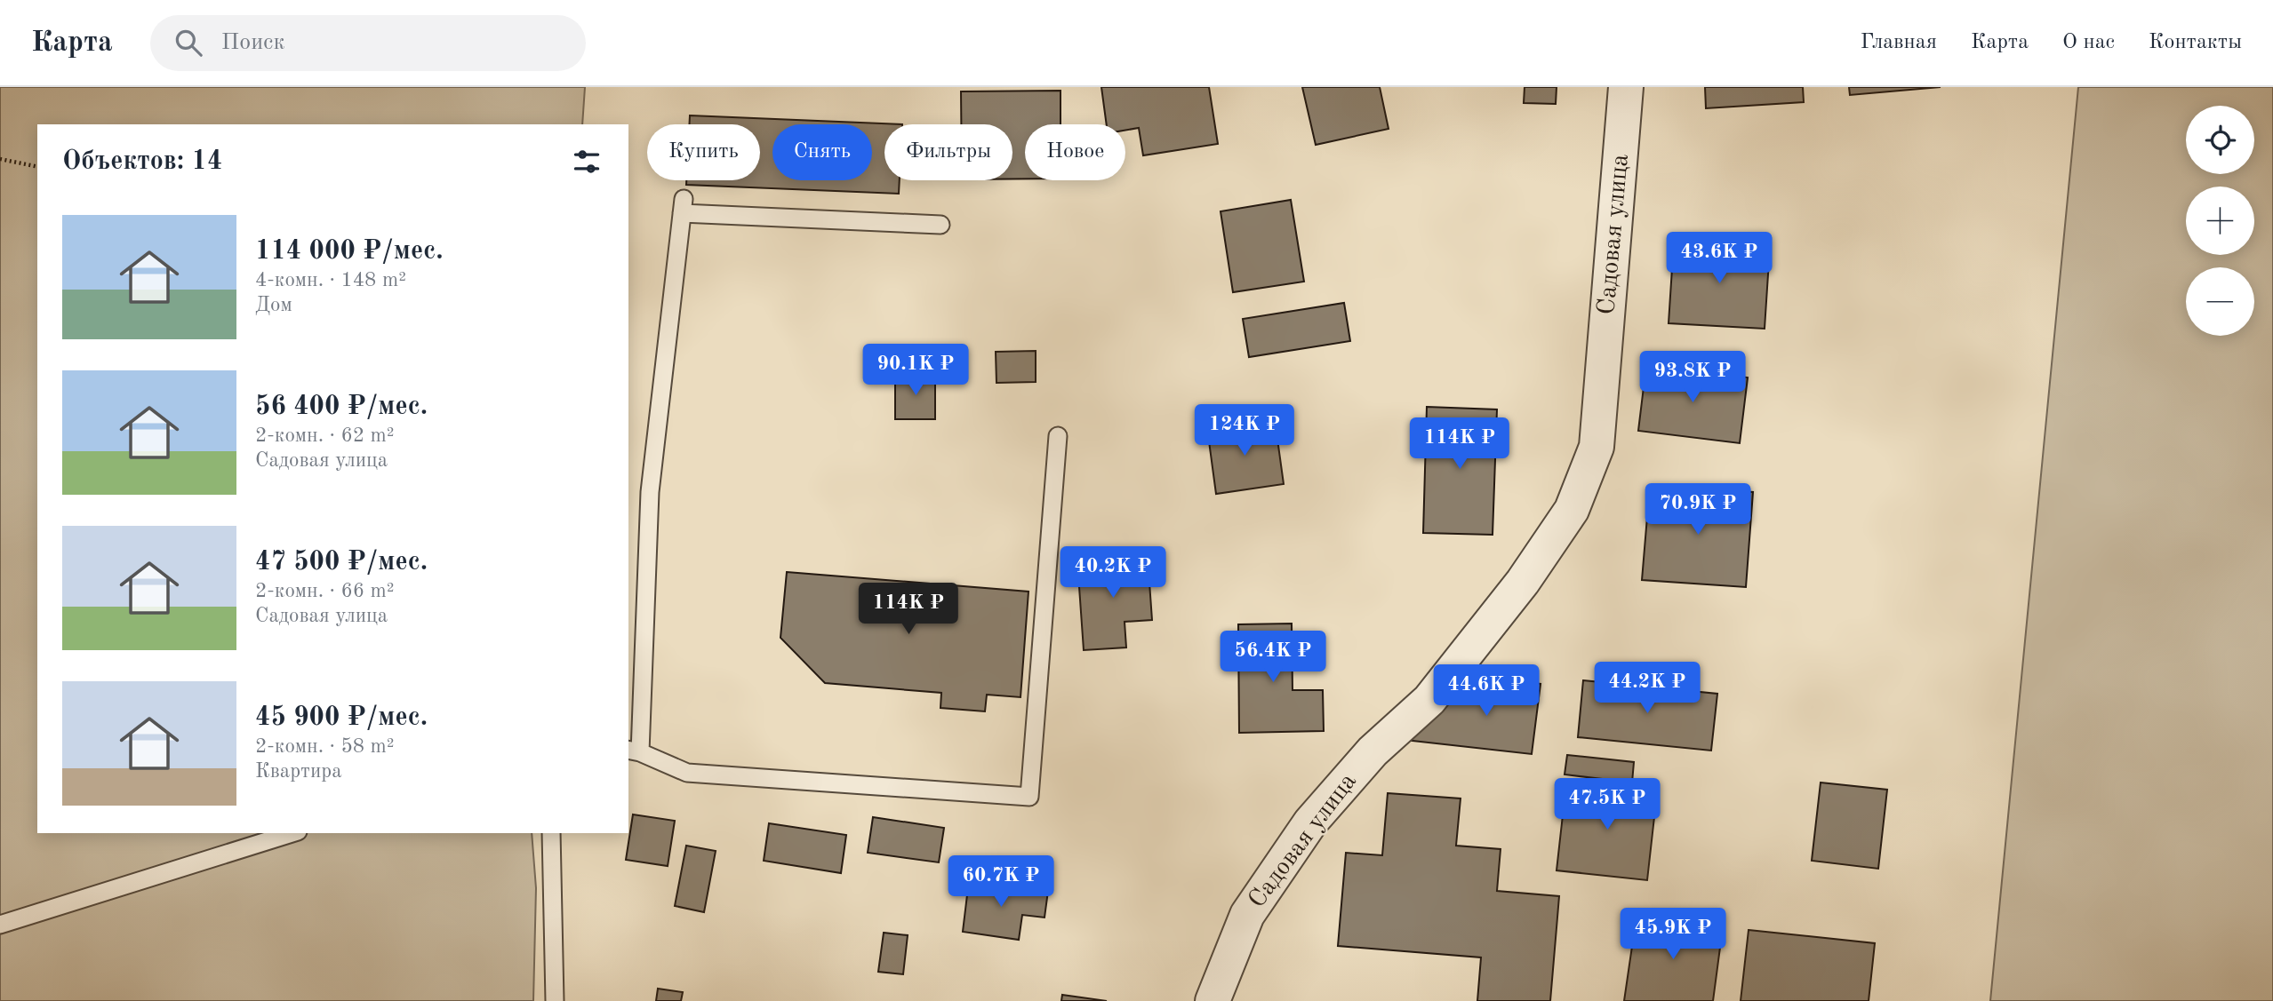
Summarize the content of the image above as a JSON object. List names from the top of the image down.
{
  "streets": {
    "street": ["Садовая улица"]
  },
  "page": {
    "header": "Карта",
    "search": "Поиск",
    "nav": [
      "Главная",
      "Карта",
      "О нас",
      "Контакты"
    ],
    "map_buttons": ["+", "−"],
    "chip": [
      "Купить",
      "Снять",
      "Фильтры",
      "Новое"
    ],
    "heading": "Объектов: 14",
    "list": [
      {
        "name": "114 000 ₽/мес.",
        "note": "4-комн. · 148 m² · Дом"
      },
      {
        "name": "56 400 ₽/мес.",
        "note": "2-комн. · 62 m² · Садовая улица"
      },
      {
        "name": "47 500 ₽/мес.",
        "note": "2-комн. · 66 m² · Садовая улица"
      },
      {
        "name": "45 900 ₽/мес.",
        "note": "2-комн. · 58 m² · Квартира"
      }
    ],
    "price": [
      "43.6K ₽",
      "90.1K ₽",
      "93.8K ₽",
      "124K ₽",
      "114K ₽",
      "70.9K ₽",
      "40.2K ₽",
      "114K ₽",
      "56.4K ₽",
      "44.2K ₽",
      "44.6K ₽",
      "47.5K ₽",
      "60.7K ₽",
      "45.9K ₽"
    ]
  }
}
